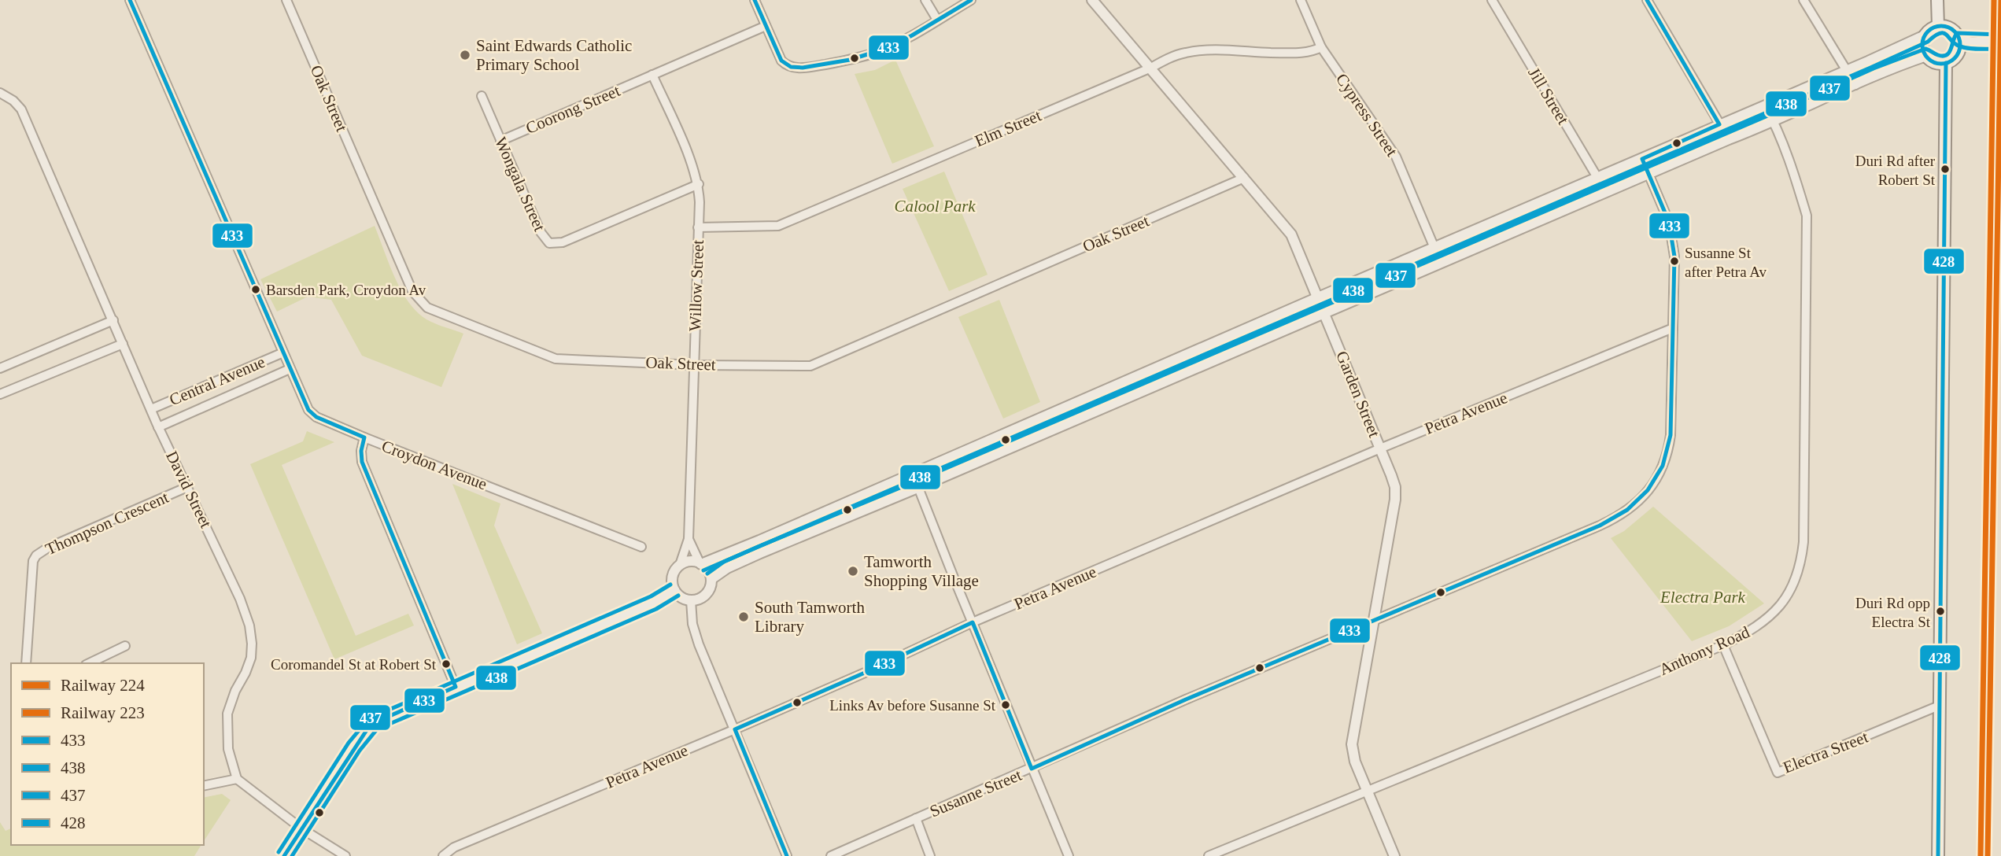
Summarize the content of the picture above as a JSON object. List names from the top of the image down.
{
  "streets": {
    "street": [
      "Jill Street",
      "Oak Street",
      "Coorong Street",
      "Cypress Street",
      "Elm Street",
      "Wongala Street",
      "Willow Street",
      "Central Avenue",
      "Garden Street",
      "Petra Avenue",
      "Croydon Avenue",
      "David Street",
      "Thompson Crescent",
      "Anthony Road",
      "Electra Street",
      "Susanne Street"
    ]
  },
  "crossings": [
    ["Oak Street", "Willow Street"],
    ["Oak Street", "Garden Street"],
    ["Coorong Street", "Wongala Street"],
    ["Coorong Street", "Willow Street"],
    ["Cypress Street", "Elm Street"],
    ["Elm Street", "Willow Street"],
    ["Elm Street", "Garden Street"],
    ["Wongala Street", "Willow Street"],
    ["Central Avenue", "Croydon Avenue"],
    ["Central Avenue", "David Street"],
    ["Garden Street", "Petra Avenue"],
    ["Garden Street", "Anthony Road"],
    ["Garden Street", "Susanne Street"],
    ["Petra Avenue", "Susanne Street"],
    ["David Street", "Thompson Crescent"],
    ["Anthony Road", "Electra Street"]
  ],
  "parks": ["Calool Park", "Electra Park"],
  "places": [
    "Saint Edwards Catholic Primary School",
    "Duri Rd after Robert St",
    "Susanne St after Petra Av",
    "Barsden Park, Croydon Av",
    "Tamworth Shopping Village",
    "Duri Rd opp Electra St",
    "South Tamworth Library",
    "Coromandel St at Robert St",
    "Links Av before Susanne St"
  ],
  "lines": [
    "rail line 224",
    "rail line 223",
    "transit line 433",
    "transit line 428",
    "transit line 438",
    "transit line 437"
  ],
  "legend": [
    "Railway 224",
    "Railway 223",
    "433",
    "438",
    "437",
    "428"
  ]
}
